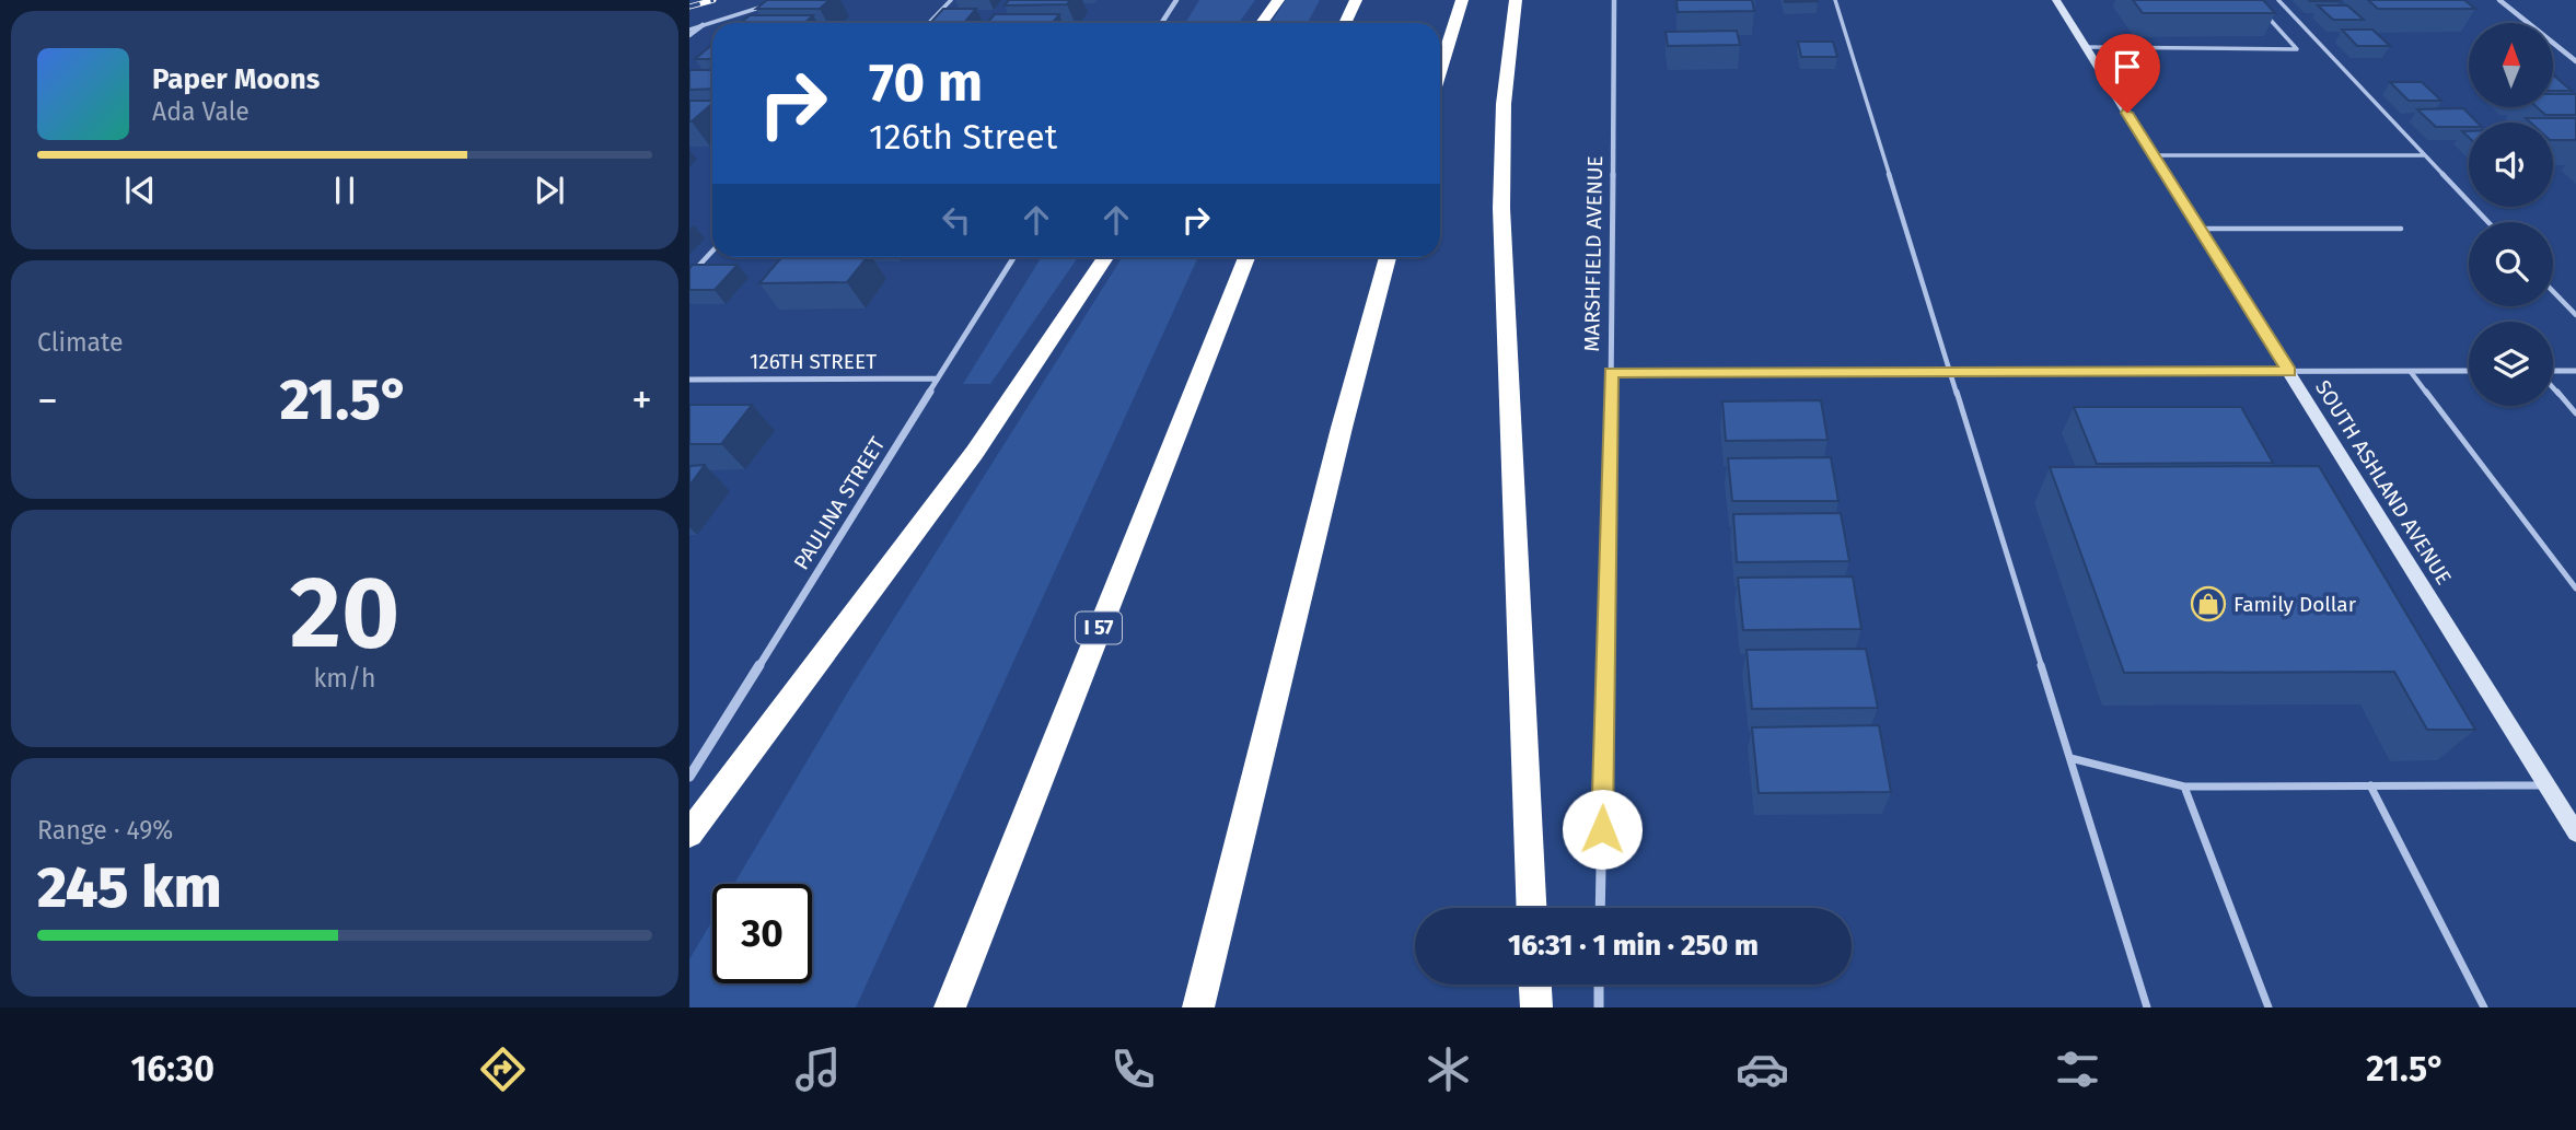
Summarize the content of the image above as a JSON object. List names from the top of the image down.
{
  "streets": {
    "highway": ["I 57"],
    "main road": ["SOUTH ASHLAND AVENUE"],
    "street": ["MARSHFIELD AVENUE", "126TH STREET", "PAULINA STREET"]
  },
  "crossings": [
    ["126TH STREET", "PAULINA STREET"]
  ],
  "places": {
    "shop": ["Family Dollar"]
  },
  "north": "top",
  "page": {
    "turn": ["70 m", "126th Street"],
    "song": ["Paper Moons", "Ada Vale"],
    "tile": [
      "Climate",
      ["20", "km/h"],
      ["Range · 49%", "245 km"]
    ],
    "heat": ["−", "21.5°", "+"],
    "limit": "30",
    "trip": "16:31 · 1 min · 250 m",
    "tabs": ["16:30", "21.5°"]
  }
}
